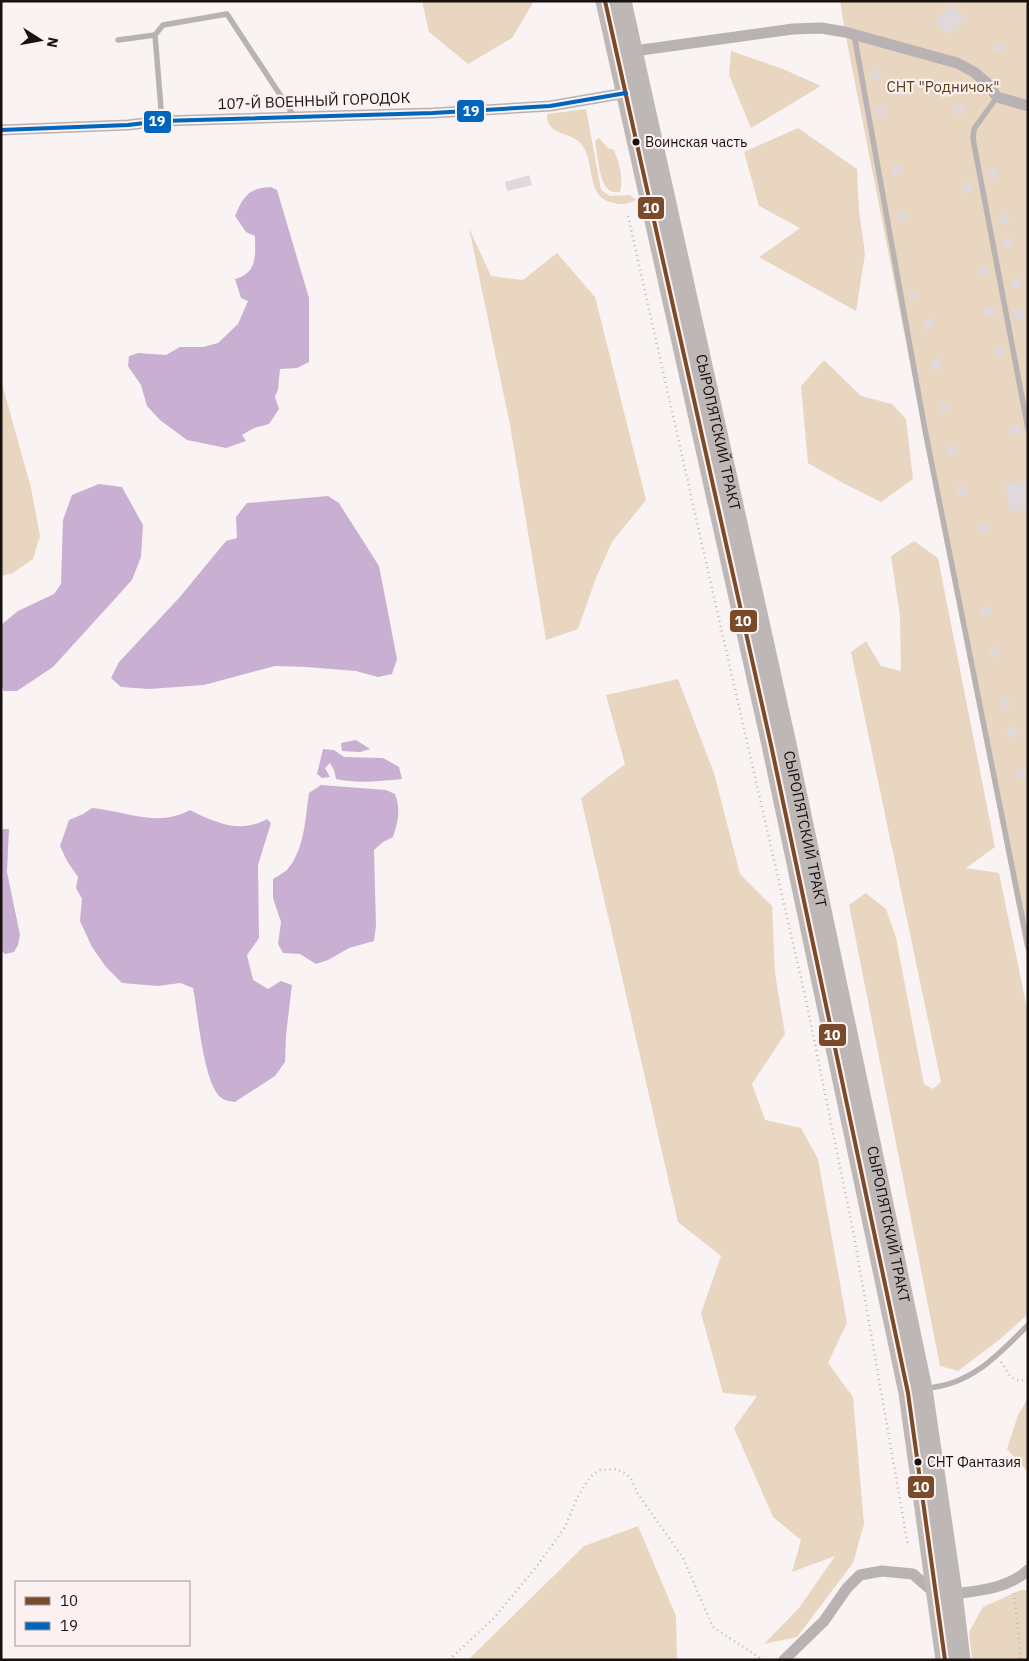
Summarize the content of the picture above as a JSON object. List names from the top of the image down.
{
  "streets": {
    "main road": ["СЫРОПЯТСКИЙ ТРАКТ"],
    "street": ["107-Й ВОЕННЫЙ ГОРОДОК"]
  },
  "crossings": [
    ["107-Й ВОЕННЫЙ ГОРОДОК", "СЫРОПЯТСКИЙ ТРАКТ"]
  ],
  "parks": ["СНТ \"Родничок\""],
  "places": ["Воинская часть", "СНТ Фантазия"],
  "lines": ["transit line 10", "transit line 19"],
  "legend": ["10", "19"],
  "north": "right"
}
